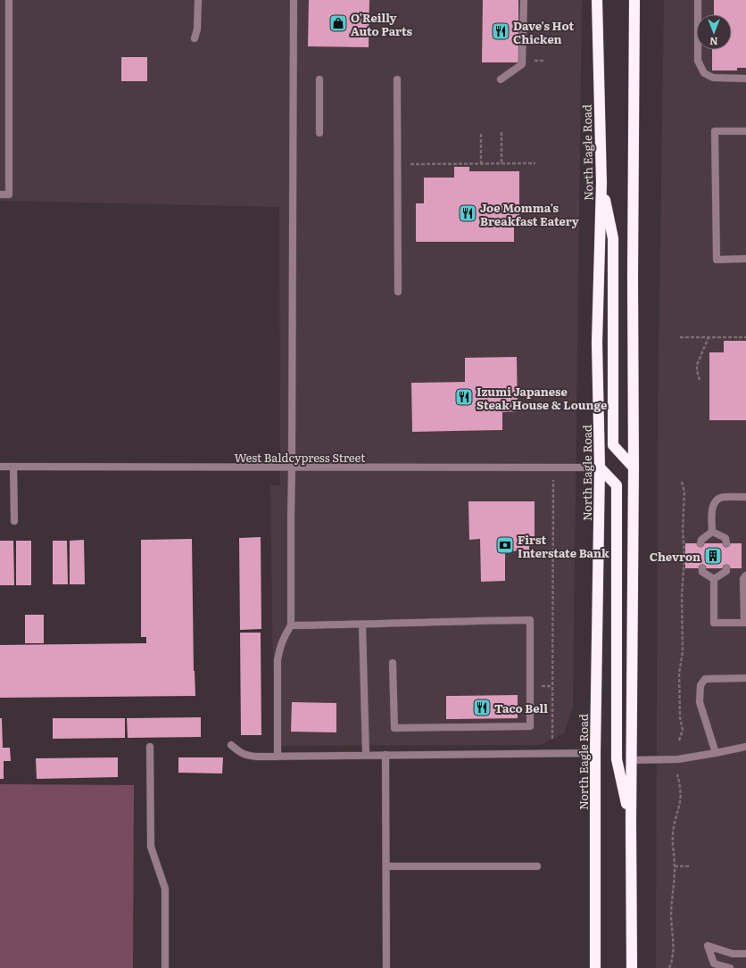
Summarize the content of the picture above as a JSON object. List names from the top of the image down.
{
  "streets": {
    "highway": ["North Eagle Road"],
    "street": ["West Baldcypress Street"]
  },
  "crossings": [
    ["North Eagle Road", "West Baldcypress Street"]
  ],
  "places": {
    "shop": ["O'Reilly Auto Parts"],
    "restaurant": [
      "Dave's Hot Chicken",
      "Joe Momma's Breakfast Eatery",
      "Izumi Japanese Steak House & Lounge",
      "Taco Bell"
    ],
    "bank": ["First Interstate Bank"],
    "building": ["Chevron"]
  },
  "north": "bottom"
}
